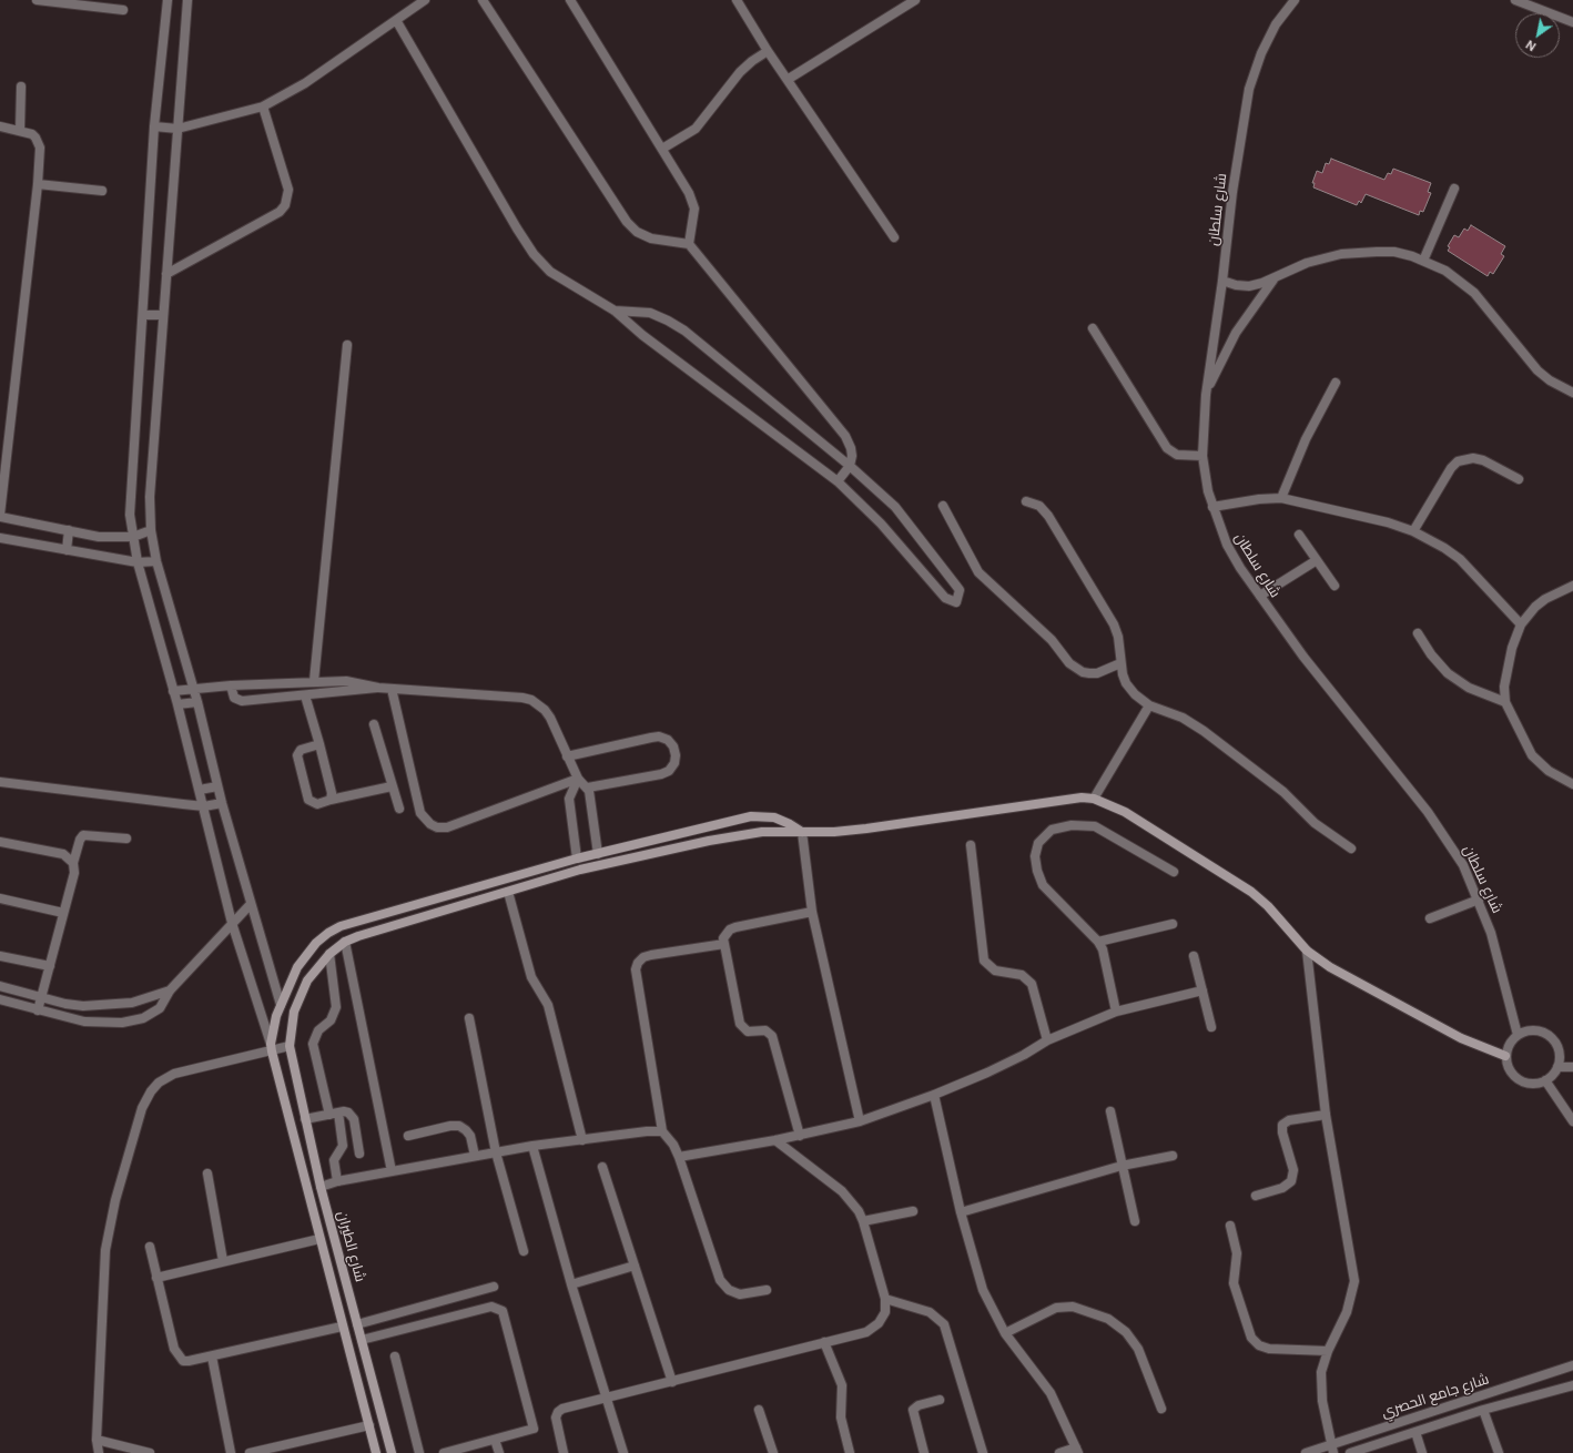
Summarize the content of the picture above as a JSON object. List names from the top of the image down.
{
  "streets": {
    "street": ["شارع سلطان", "شارع الطيران", "شارع جامع الحصري"]
  },
  "north": "bottom left"
}
